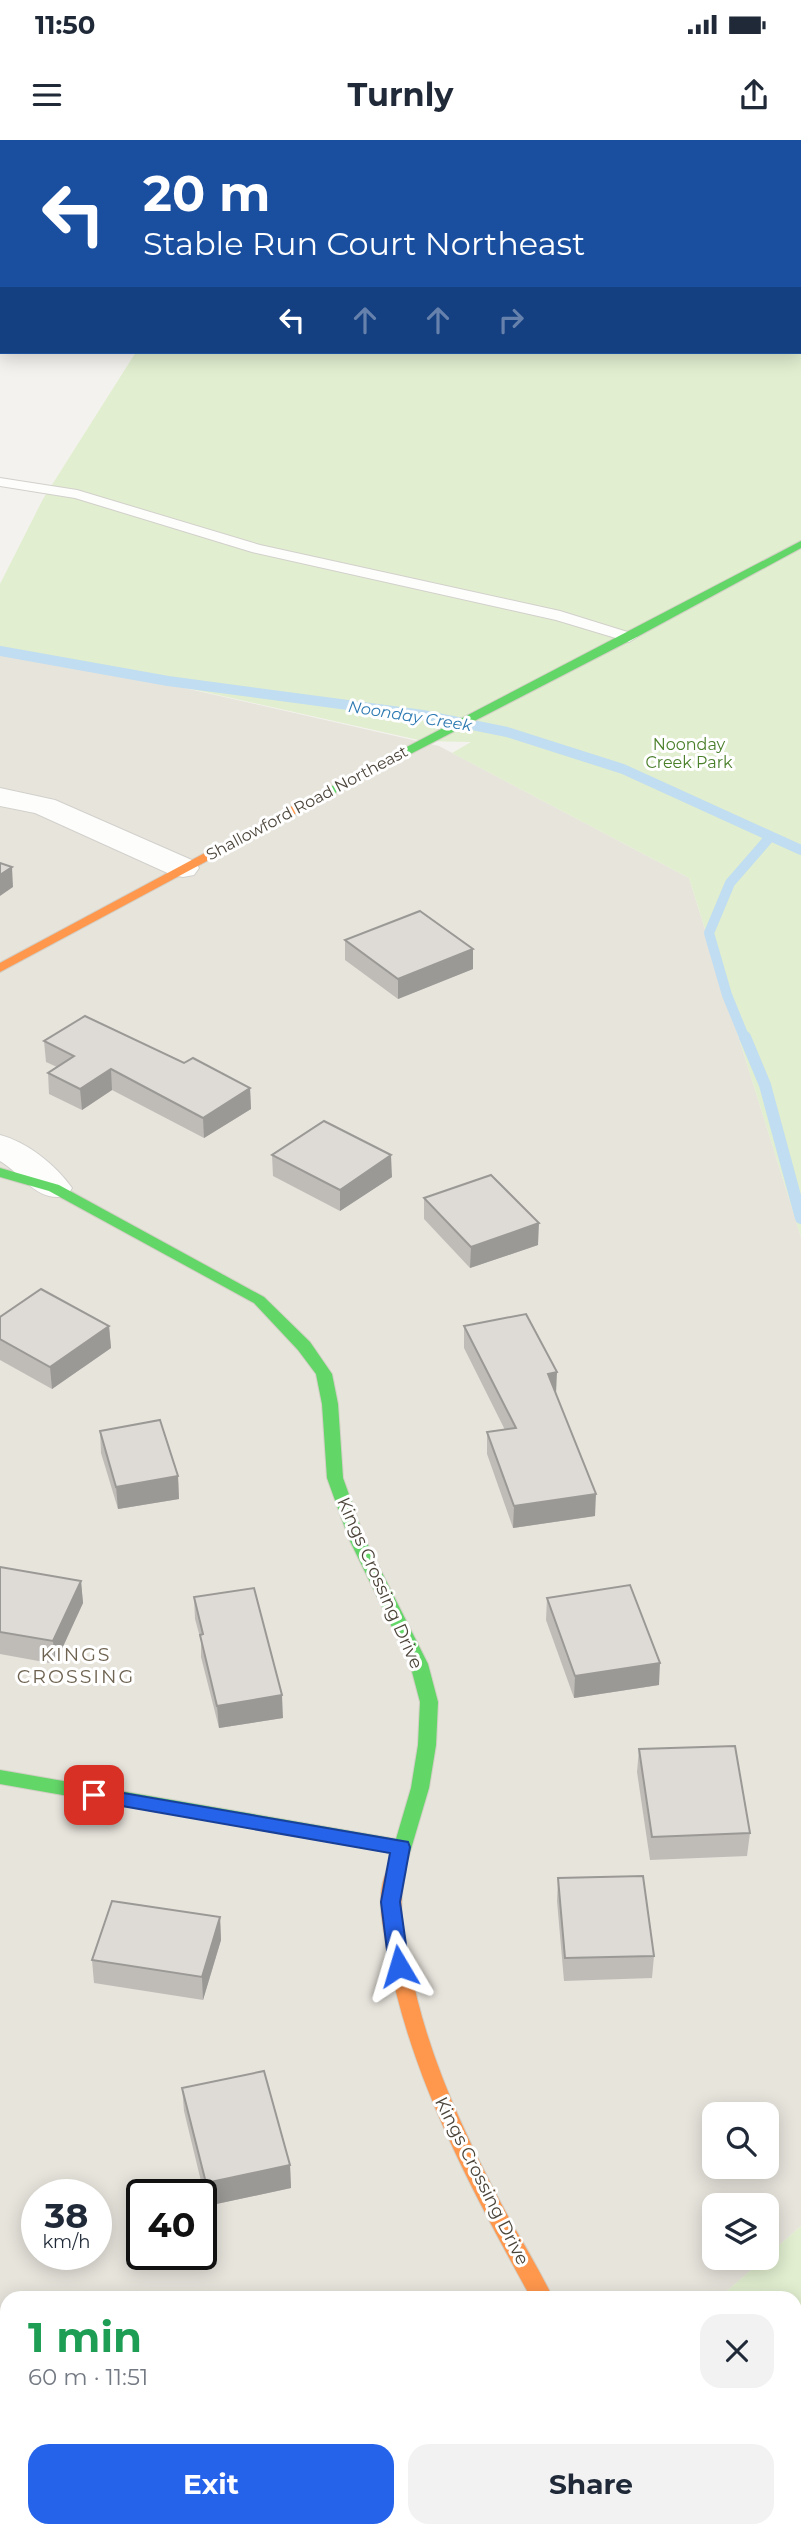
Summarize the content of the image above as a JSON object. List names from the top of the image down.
{
  "streets": {
    "street": ["Shallowford Road Northeast", "Kings Crossing Drive"]
  },
  "districts": ["KINGS CROSSING"],
  "water": ["Noonday Creek"],
  "parks": ["Noonday Creek Park"],
  "page": {
    "status": "11:50",
    "header": "Turnly",
    "turn": ["20 m", "Stable Run Court Northeast"],
    "speed": "38 km/h",
    "limit": "40",
    "heading": ["1 min", "60 m · 11:51"],
    "buttons": ["Exit", "Share"]
  }
}
